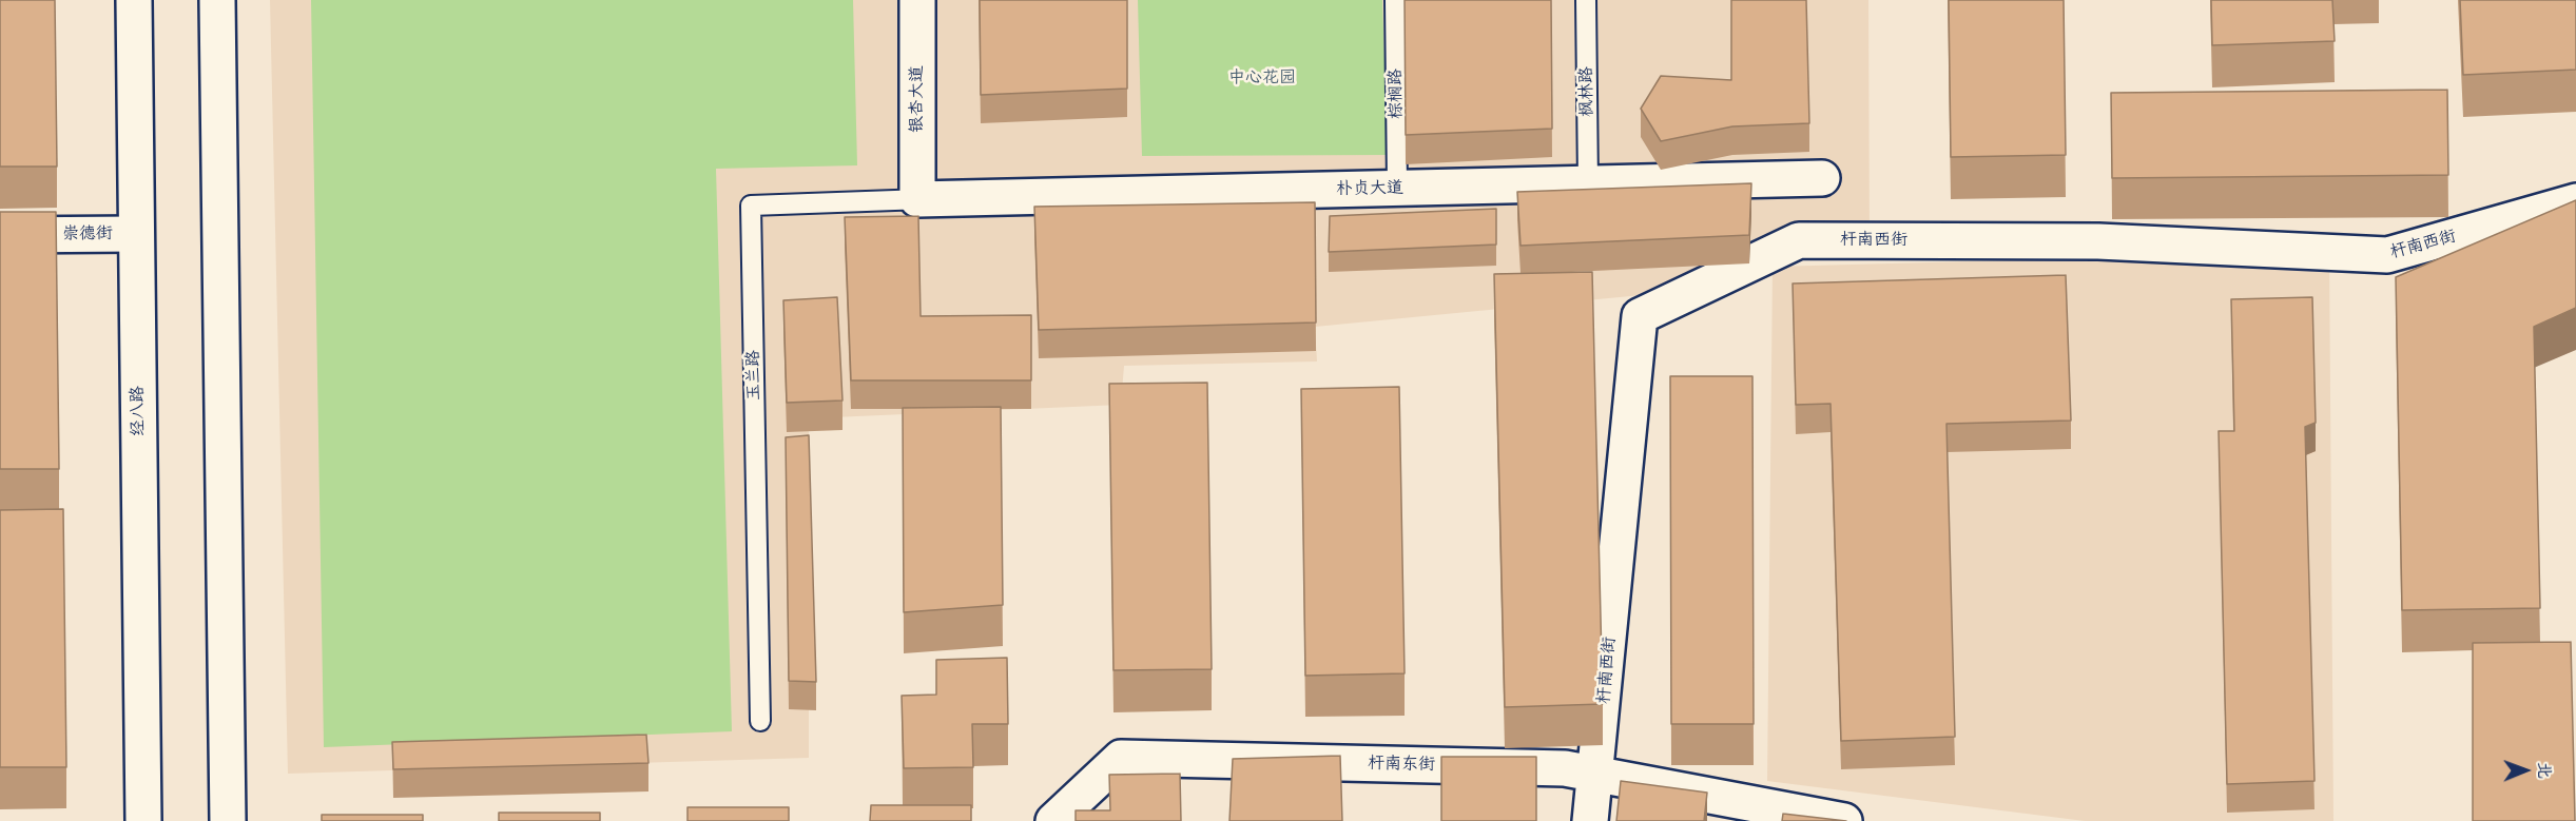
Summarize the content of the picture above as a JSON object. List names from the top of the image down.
{
  "streets": {
    "street": [
      "银杏大道",
      "朴贞大道",
      "崇德街",
      "杆南西街",
      "经八路",
      "杆南东街"
    ],
    "lane": ["枫林路", "棕榈路", "玉兰路"]
  },
  "crossings": [
    ["枫林路", "朴贞大道"],
    ["棕榈路", "朴贞大道"],
    ["银杏大道", "朴贞大道"],
    ["银杏大道", "玉兰路"],
    ["朴贞大道", "玉兰路"],
    ["崇德街", "经八路"],
    ["杆南西街", "杆南东街"]
  ],
  "parks": ["中心花园"],
  "north": "right"
}
